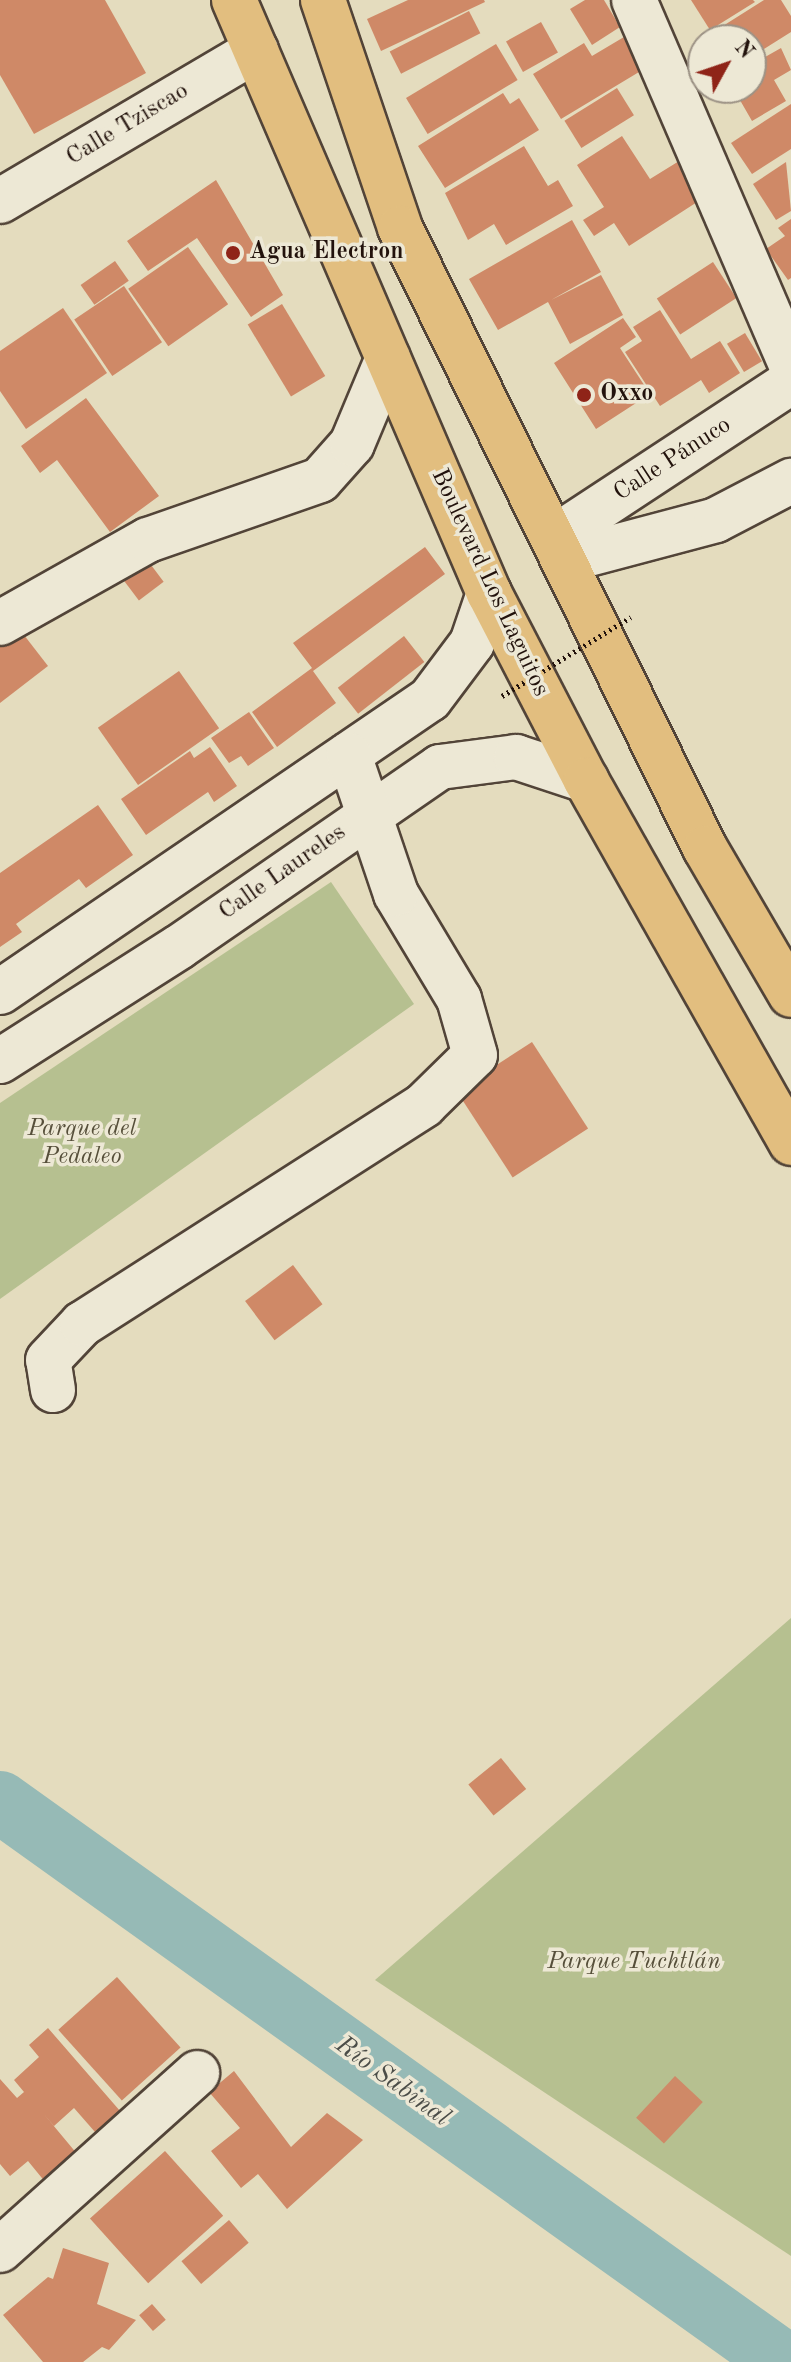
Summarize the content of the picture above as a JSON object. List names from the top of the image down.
{
  "streets": {
    "main road": ["Boulevard Los Laguitos"],
    "street": ["Calle Tziscao", "Calle Pánuco", "Calle Laureles"]
  },
  "crossings": [
    ["Calle Tziscao", "Boulevard Los Laguitos"],
    ["Boulevard Los Laguitos", "Calle Laureles"]
  ],
  "water": ["Río Sabinal"],
  "parks": ["Parque del Pedaleo", "Parque Tuchtlán"],
  "places": ["Agua Electron", "Oxxo"],
  "north": "top right"
}
